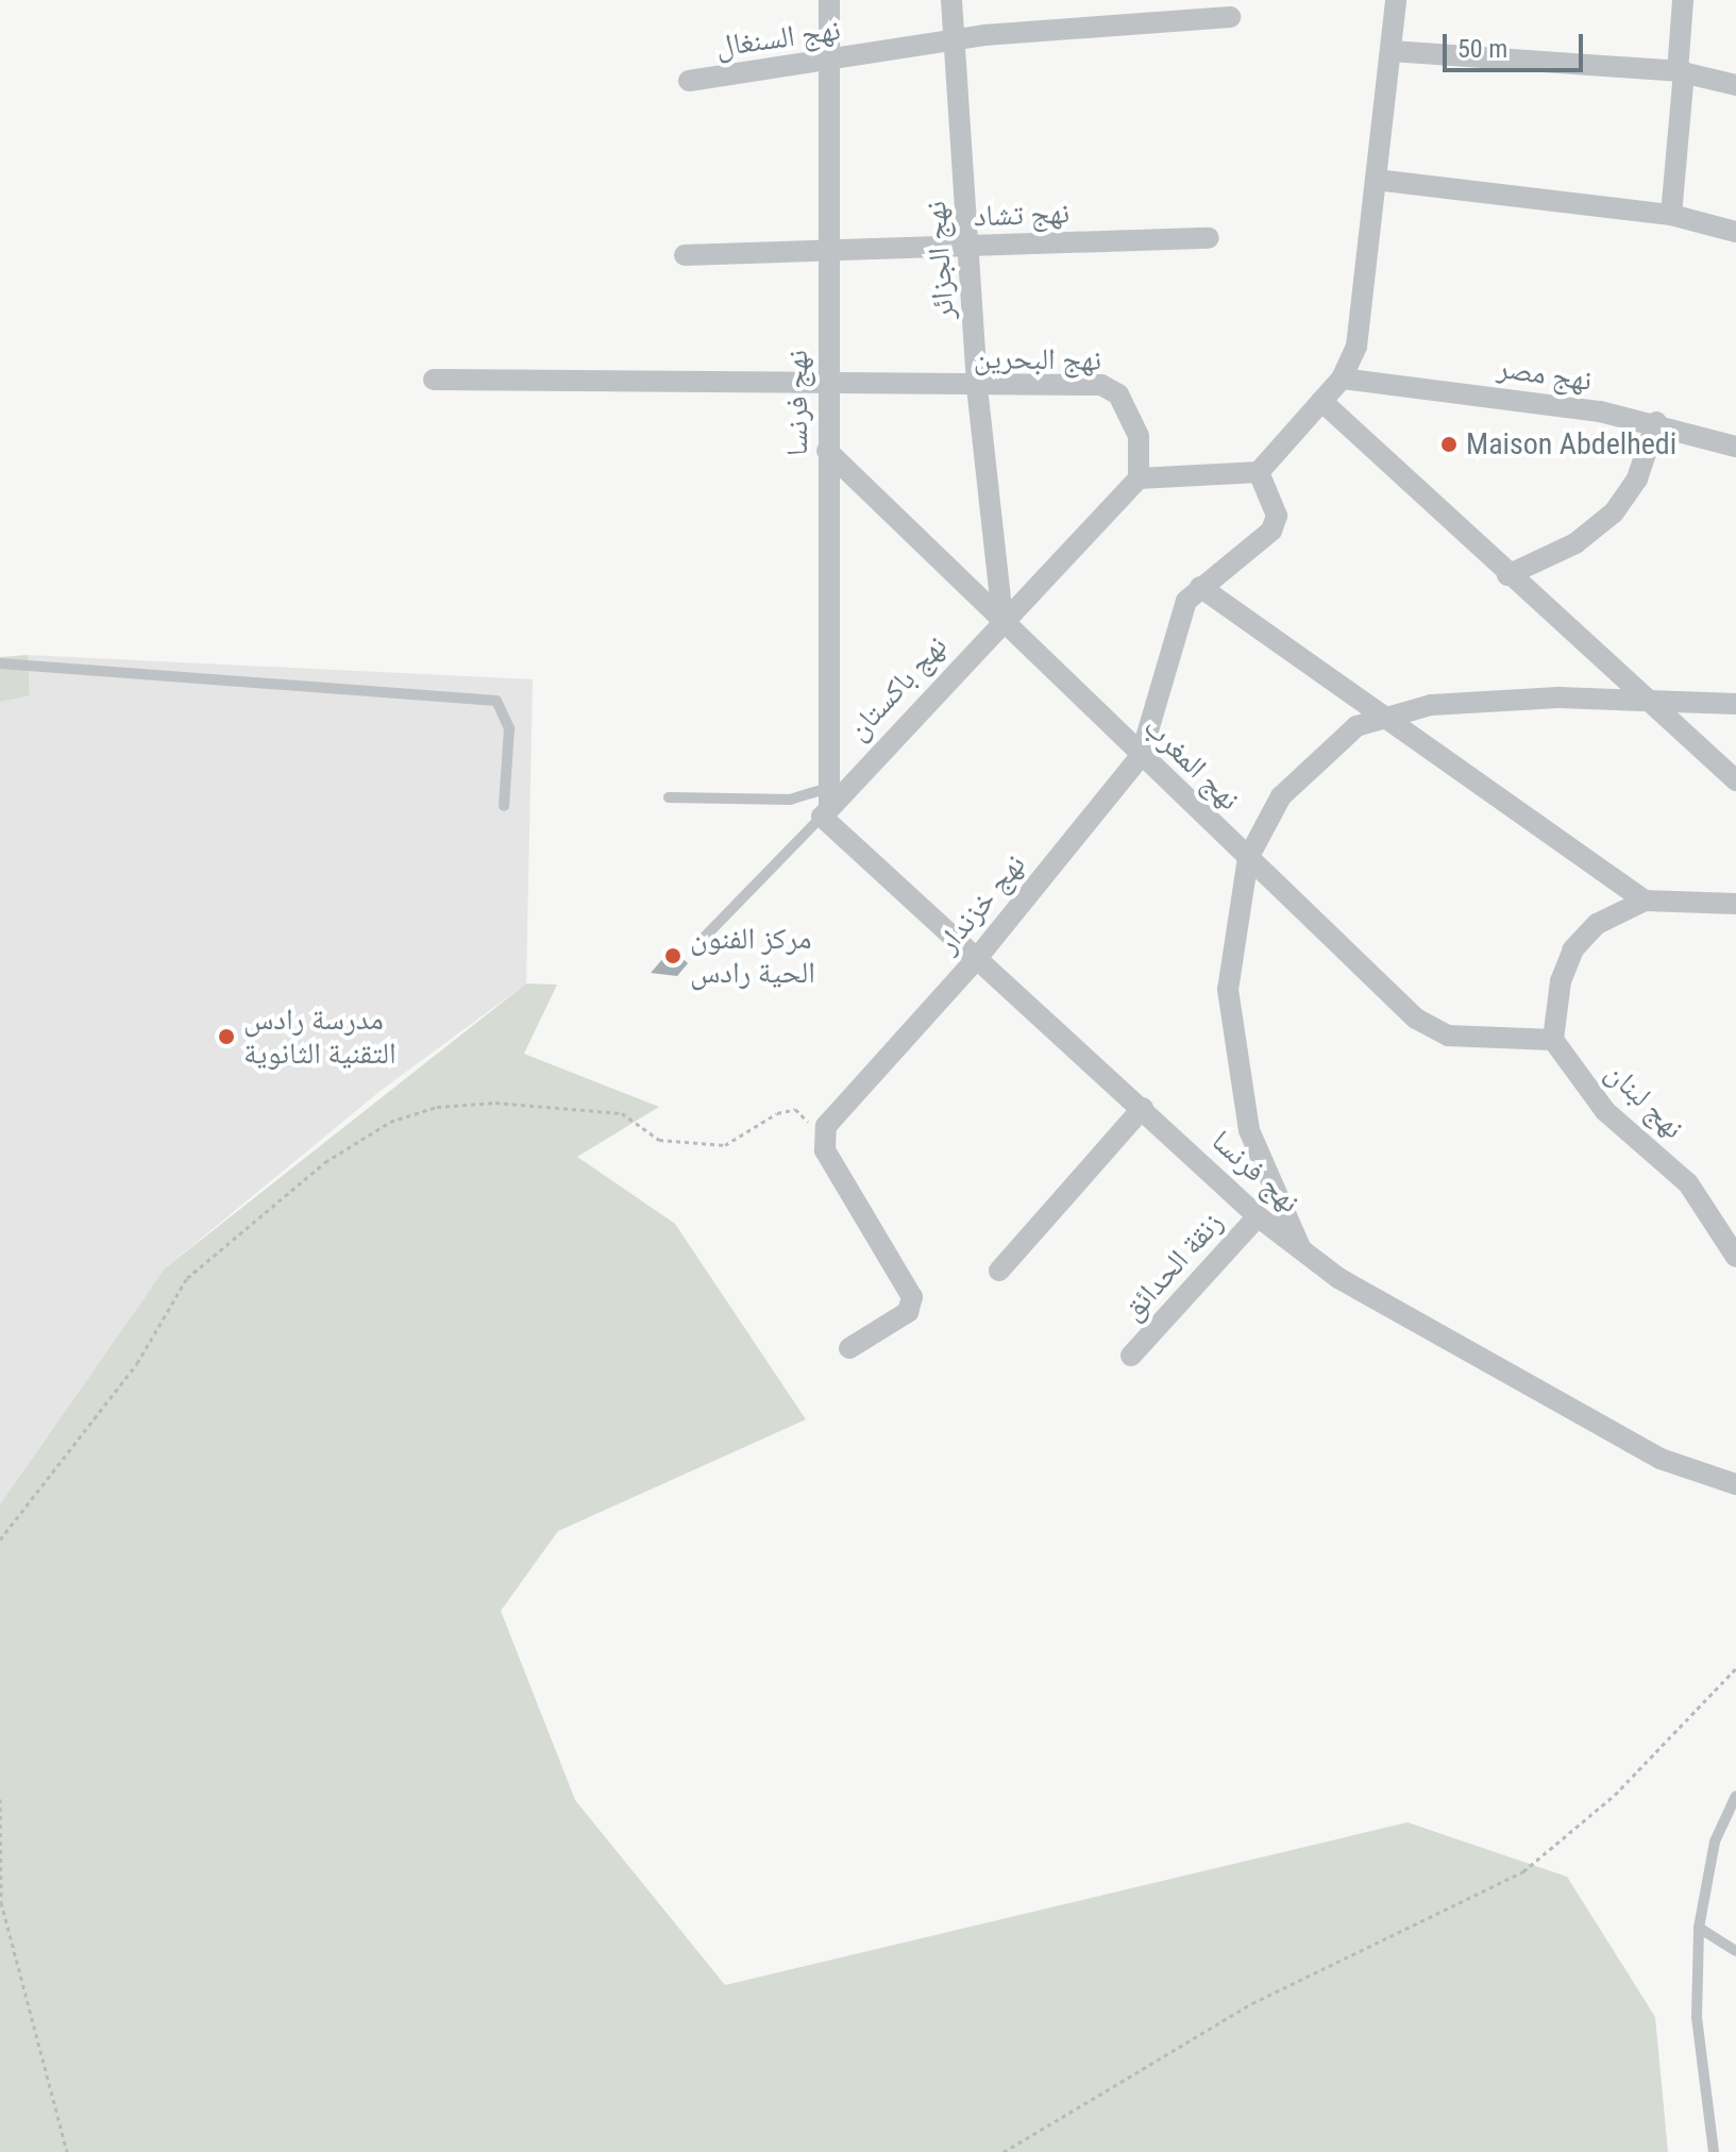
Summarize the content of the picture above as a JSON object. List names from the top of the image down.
{
  "streets": {
    "street": [
      "نهج السنغال",
      "نهج تشاد",
      "نهج الجزائر",
      "نهج البحرين",
      "نهج مصر",
      "نهج فرنسا",
      "نهج باكستان",
      "نهج المغرب",
      "نهج خزندار",
      "نهج لبنان",
      "زنقة الحدائق"
    ]
  },
  "crossings": [
    ["نهج السنغال", "نهج الجزائر"],
    ["نهج السنغال", "نهج فرنسا"],
    ["نهج تشاد", "نهج الجزائر"],
    ["نهج تشاد", "نهج فرنسا"],
    ["نهج الجزائر", "نهج البحرين"],
    ["نهج الجزائر", "نهج باكستان"],
    ["نهج الجزائر", "نهج المغرب"],
    ["نهج البحرين", "نهج فرنسا"],
    ["نهج البحرين", "نهج باكستان"],
    ["نهج فرنسا", "نهج باكستان"],
    ["نهج فرنسا", "نهج المغرب"],
    ["نهج فرنسا", "نهج خزندار"],
    ["نهج فرنسا", "زنقة الحدائق"],
    ["نهج باكستان", "نهج المغرب"],
    ["نهج المغرب", "نهج خزندار"],
    ["نهج المغرب", "نهج لبنان"]
  ],
  "places": ["Maison Abdelhedi", "مركز الفنون الحية رادس", "مدرسة رادس التقنية الثانوية"],
  "scale_bar": "50 m"
}
